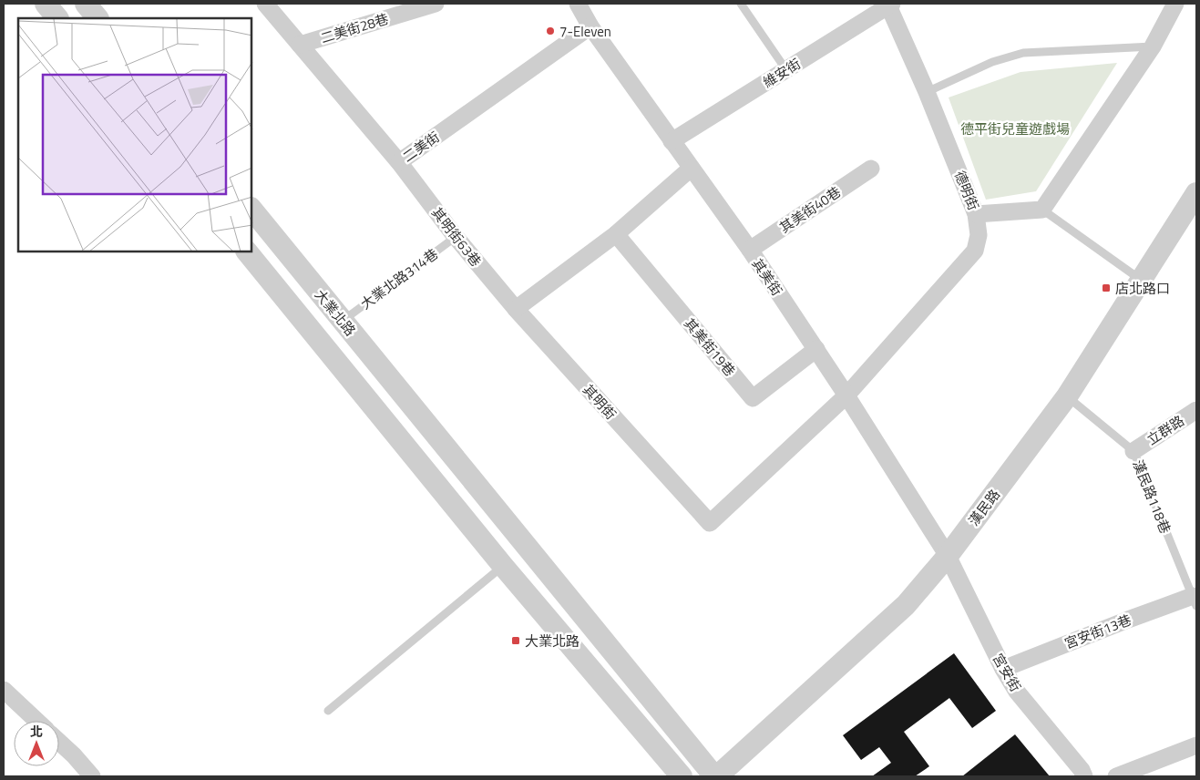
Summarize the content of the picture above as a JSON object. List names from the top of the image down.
{
  "streets": {
    "street": [
      "二美街28巷",
      "維安街",
      "二美街",
      "德明街",
      "其美街40巷",
      "其明街63巷",
      "其美街",
      "大業北路",
      "其美街19巷",
      "其明街",
      "立群路",
      "漢民路",
      "宮安街13巷",
      "宮安街"
    ],
    "lane": ["大業北路314巷", "漢民路118巷"]
  },
  "crossings": [
    ["二美街28巷", "二美街"],
    ["維安街", "德明街"],
    ["維安街", "其美街"],
    ["二美街", "其明街63巷"],
    ["二美街", "其美街"],
    ["德明街", "其美街"],
    ["德明街", "其明街"],
    ["其美街40巷", "其美街"],
    ["其明街63巷", "大業北路314巷"],
    ["其明街63巷", "其明街"],
    ["其美街", "其美街19巷"],
    ["其美街", "其明街"],
    ["其美街", "漢民路"],
    ["其美街", "宮安街"],
    ["大業北路314巷", "大業北路"],
    ["大業北路", "漢民路"],
    ["立群路", "漢民路118巷"],
    ["漢民路118巷", "漢民路"],
    ["漢民路118巷", "宮安街13巷"],
    ["漢民路", "宮安街"],
    ["宮安街13巷", "宮安街"]
  ],
  "parks": ["德平街兒童遊戲場"],
  "places": {
    "other": ["7-Eleven"],
    "transit": ["店北路口", "大業北路"]
  },
  "north": "top"
}
